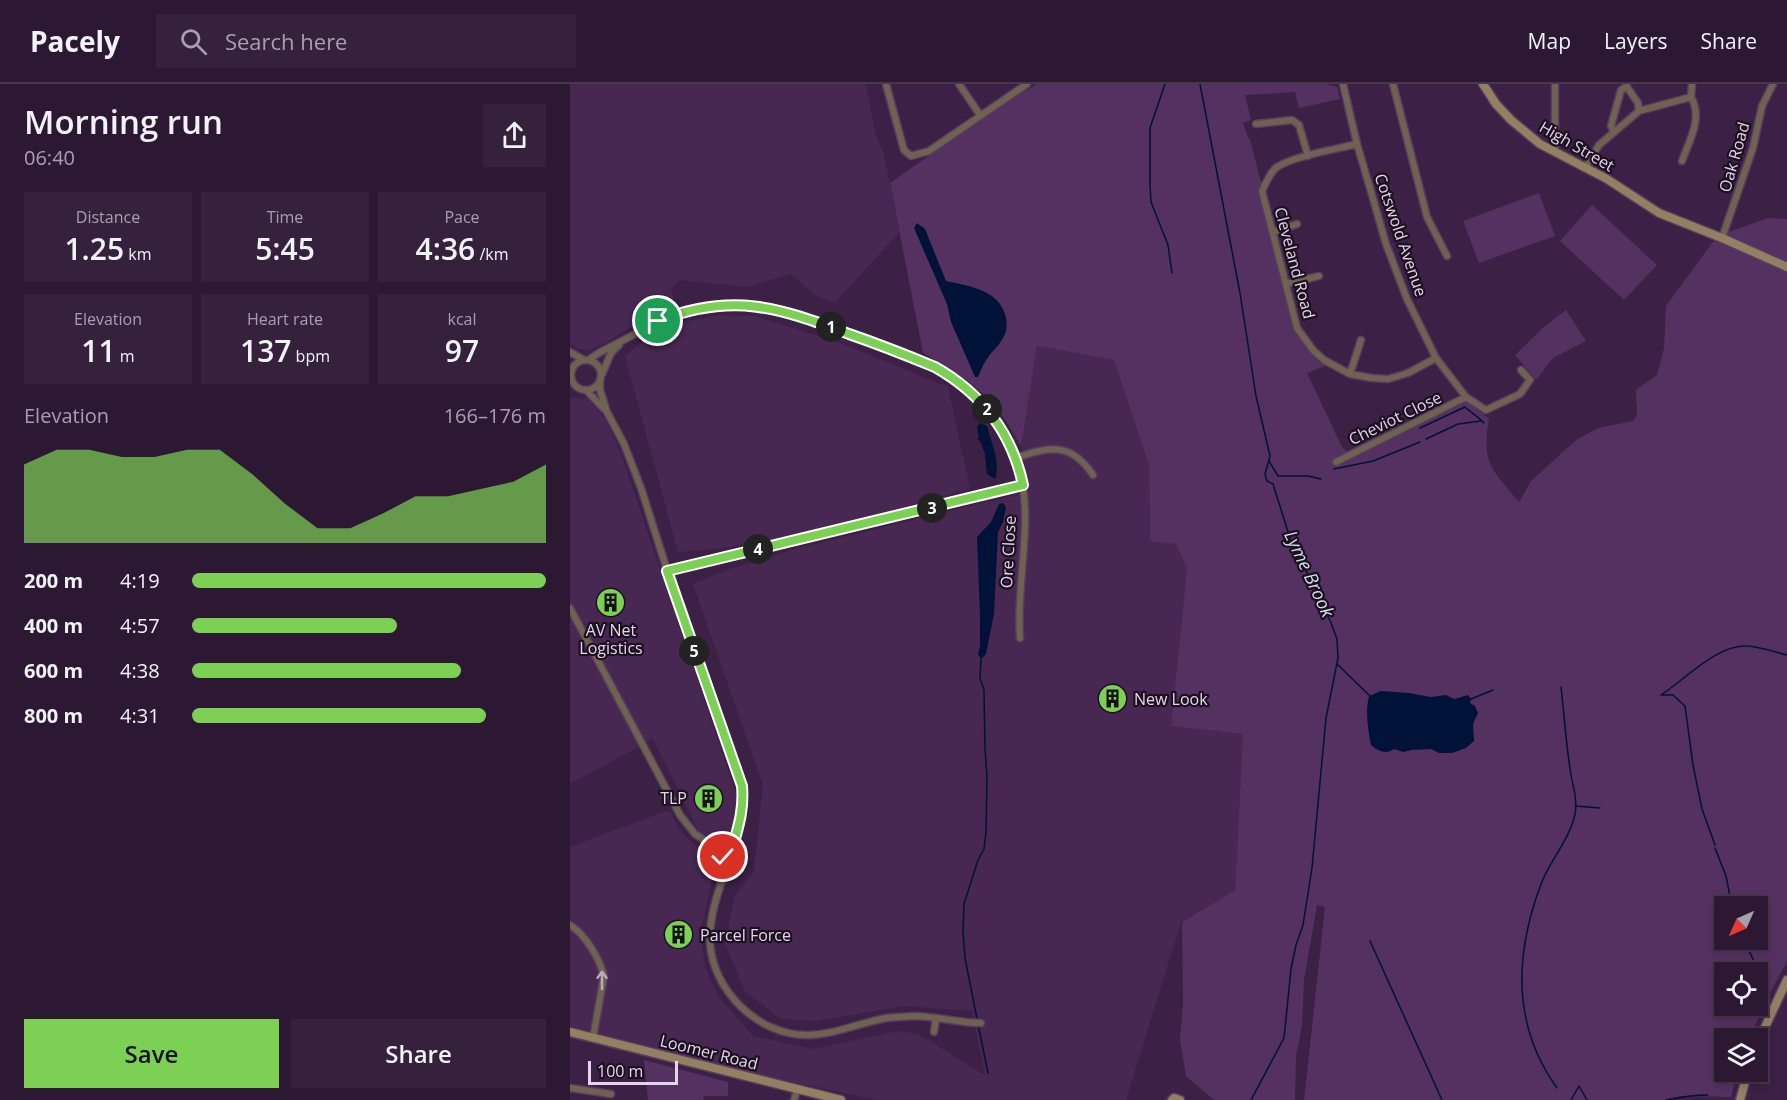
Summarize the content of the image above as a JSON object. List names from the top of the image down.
{
  "streets": {
    "main road": ["High Street", "Loomer Road"],
    "street": [
      "Oak Road",
      "Cotswold Avenue",
      "Cleveland Road",
      "Cheviot Close",
      "Ore Close"
    ]
  },
  "crossings": [
    ["High Street", "Oak Road"],
    ["Cotswold Avenue", "Cleveland Road"],
    ["Cotswold Avenue", "Cheviot Close"]
  ],
  "water": ["Lyme Brook"],
  "places": {
    "building": [
      "AV Net Logistics",
      "New Look",
      "TLP",
      "Parcel Force"
    ]
  },
  "scale_bar": "100 m",
  "north": "bottom left",
  "page": {
    "header": "Pacely",
    "search": "Search here",
    "nav": ["Map", "Layers", "Share"],
    "heading": ["Morning run", "06:40"],
    "stats": [
      ["Distance", "1.25 km"],
      ["Time", "5:45"],
      ["Pace", "4:36 /km"],
      ["Elevation", "11 m"],
      ["Heart rate", "137 bpm"],
      ["kcal", "97"]
    ],
    "pins": [
      "1",
      "2",
      "3",
      "4",
      "5"
    ],
    "chart": ["Elevation", "166–176 m"],
    "list": [
      {
        "name": "200 m",
        "note": "4:19"
      },
      {
        "name": "400 m",
        "note": "4:57"
      },
      {
        "name": "600 m",
        "note": "4:38"
      },
      {
        "name": "800 m",
        "note": "4:31"
      }
    ],
    "buttons": ["Save", "Share"],
    "scale": "100 m"
  }
}
